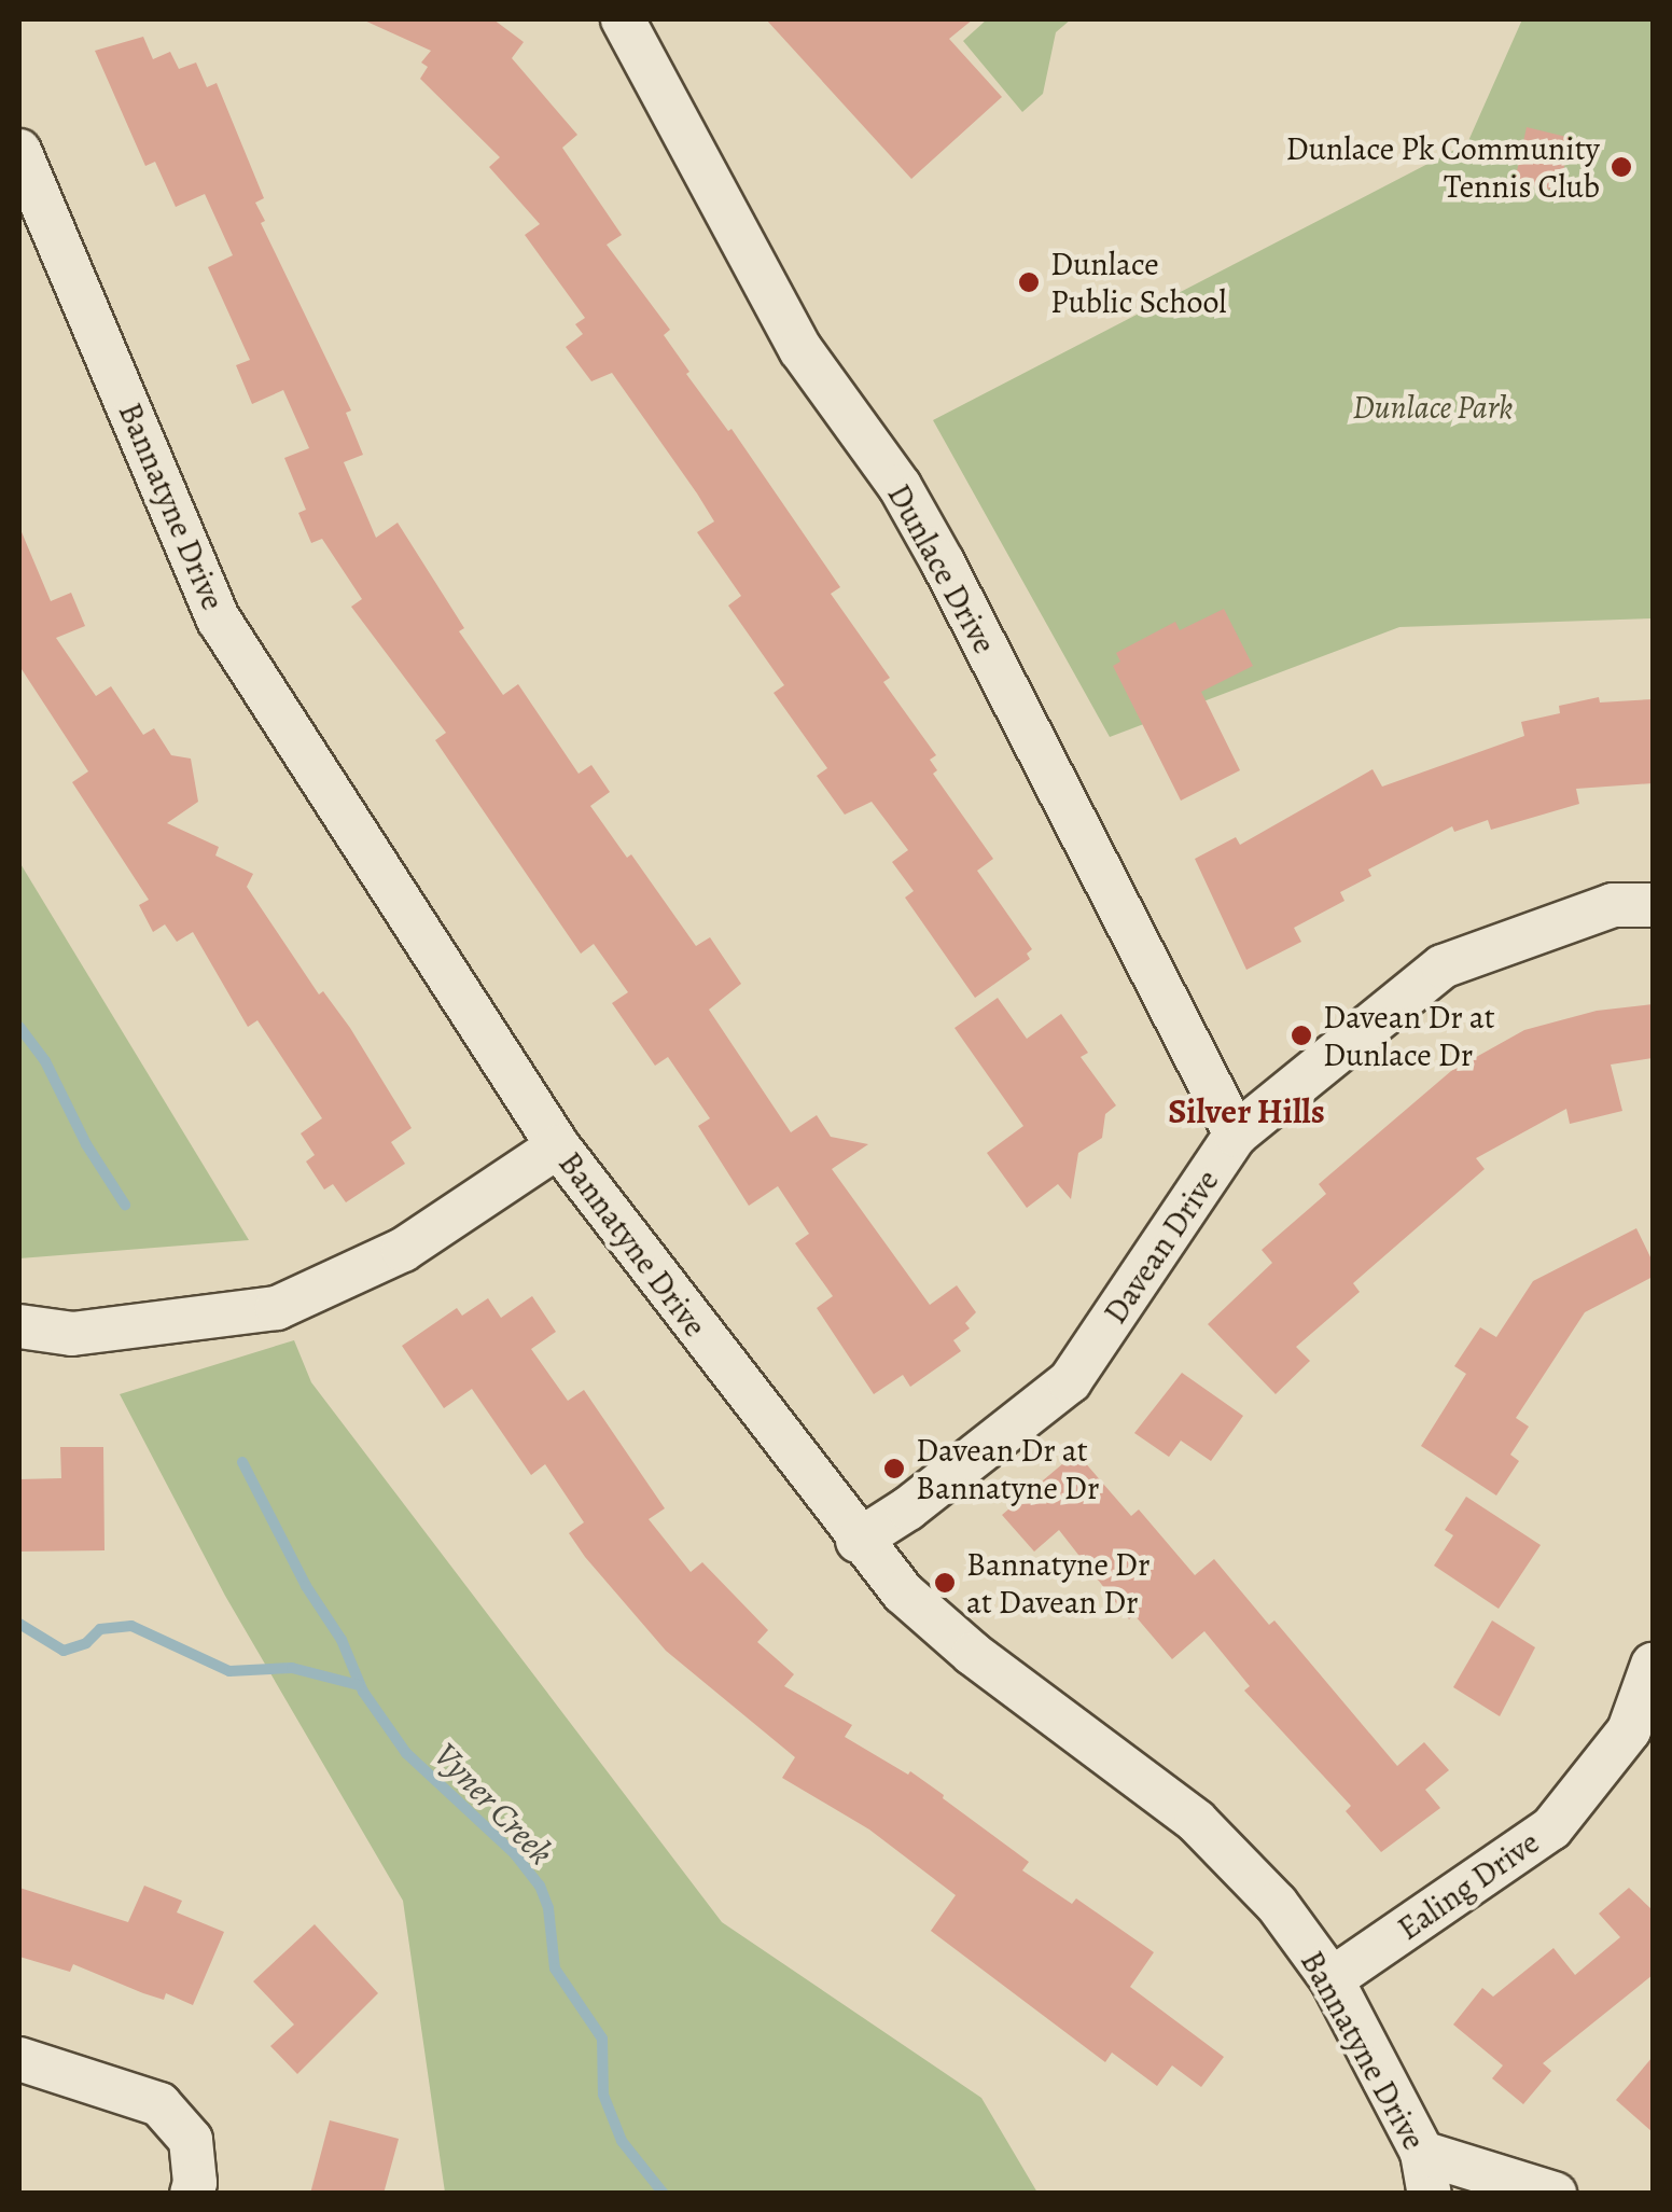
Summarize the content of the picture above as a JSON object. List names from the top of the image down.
{
  "streets": {
    "street": [
      "Bannatyne Drive",
      "Dunlace Drive",
      "Davean Drive",
      "Ealing Drive"
    ]
  },
  "crossings": [
    ["Bannatyne Drive", "Davean Drive"],
    ["Bannatyne Drive", "Ealing Drive"],
    ["Dunlace Drive", "Davean Drive"]
  ],
  "districts": ["Silver Hills"],
  "water": ["Vyner Creek"],
  "parks": ["Dunlace Park"],
  "places": [
    "Dunlace Pk Community Tennis Club",
    "Dunlace Public School",
    "Davean Dr at Dunlace Dr",
    "Davean Dr at Bannatyne Dr",
    "Bannatyne Dr at Davean Dr"
  ]
}
